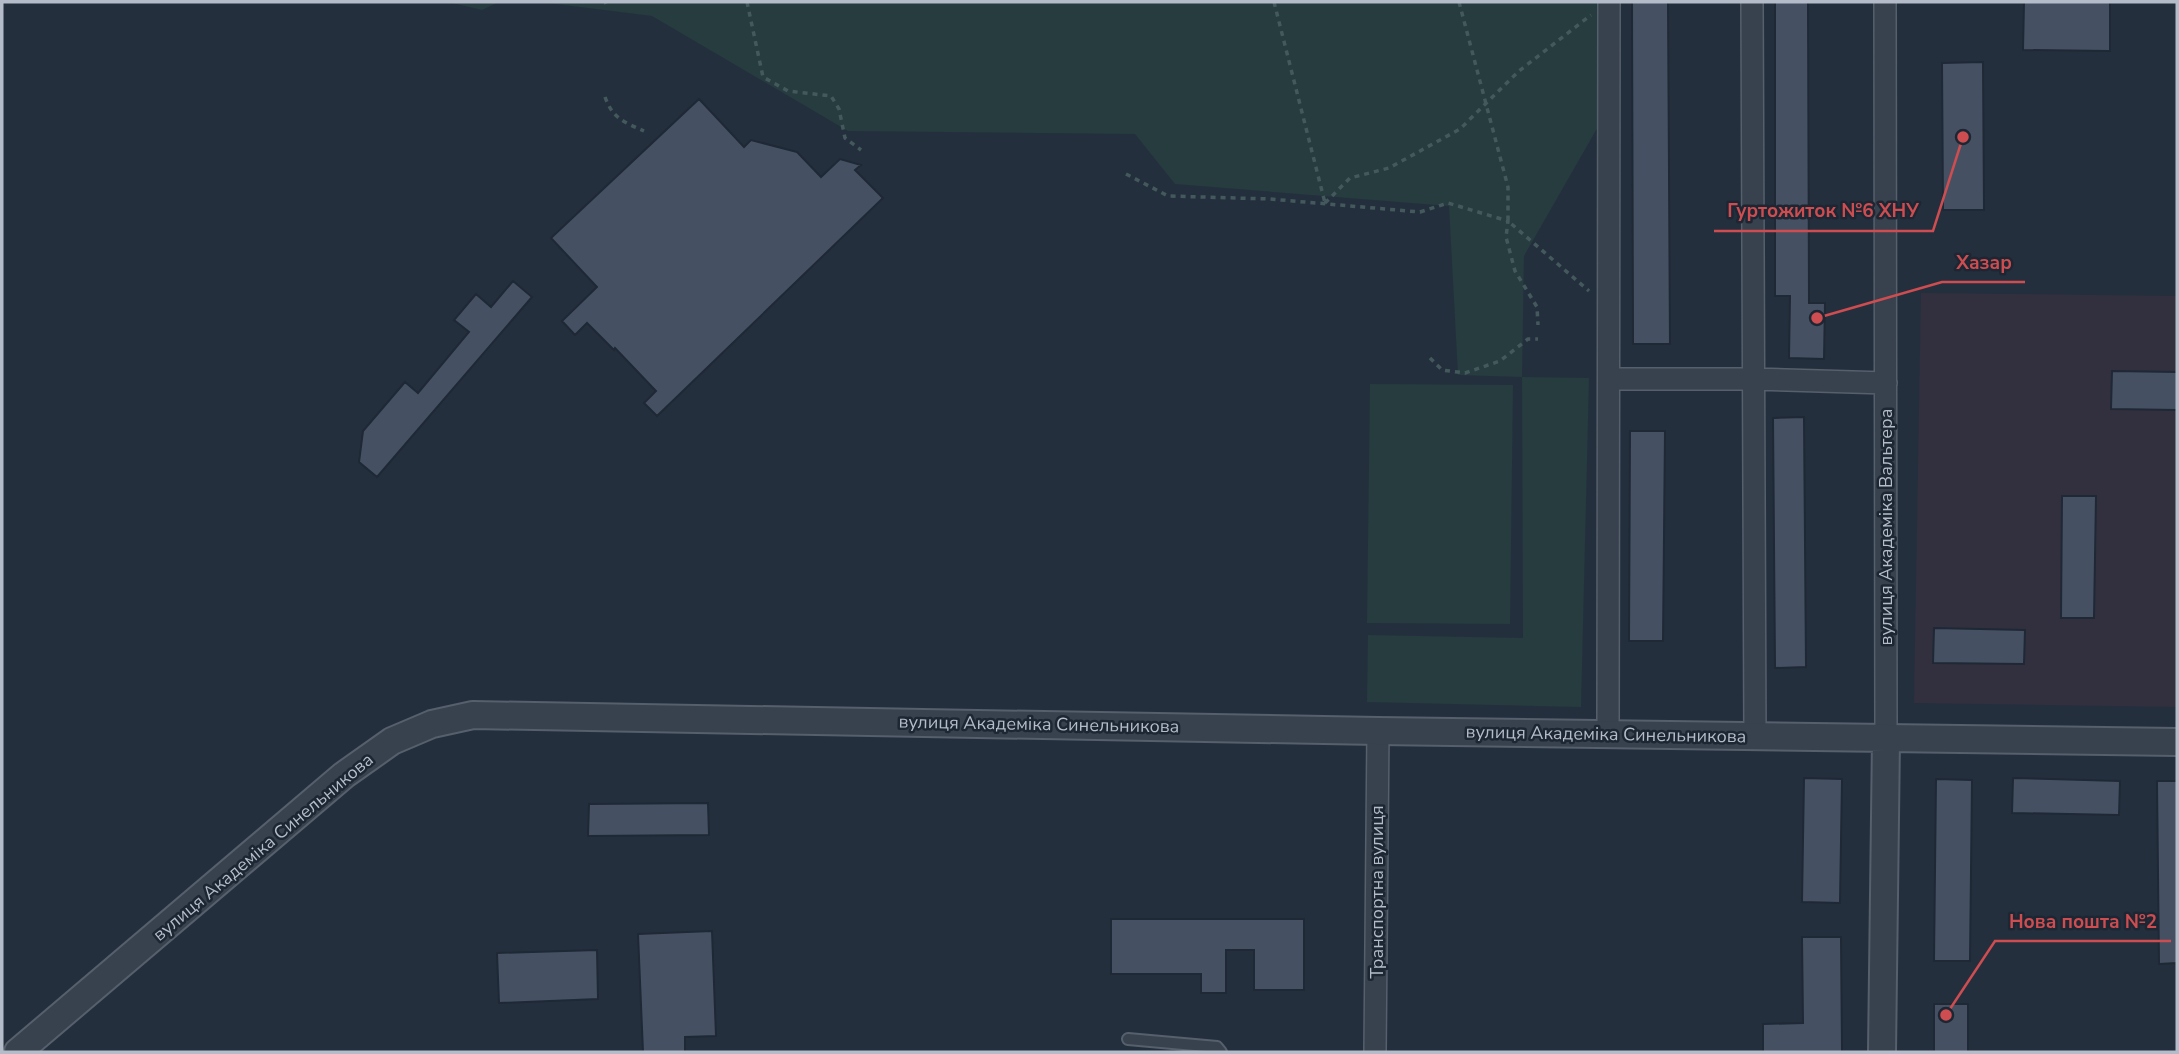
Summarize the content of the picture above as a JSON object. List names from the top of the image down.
{
  "streets": {
    "street": ["вулиця Академіка Вальтера", "вулиця Академіка Синельникова", "Транспортна вулиця"]
  },
  "crossings": [
    ["вулиця Академіка Вальтера", "вулиця Академіка Синельникова"],
    ["вулиця Академіка Синельникова", "Транспортна вулиця"]
  ],
  "places": ["Гуртожиток №6 ХНУ", "Хазар", "Нова пошта №2"]
}
